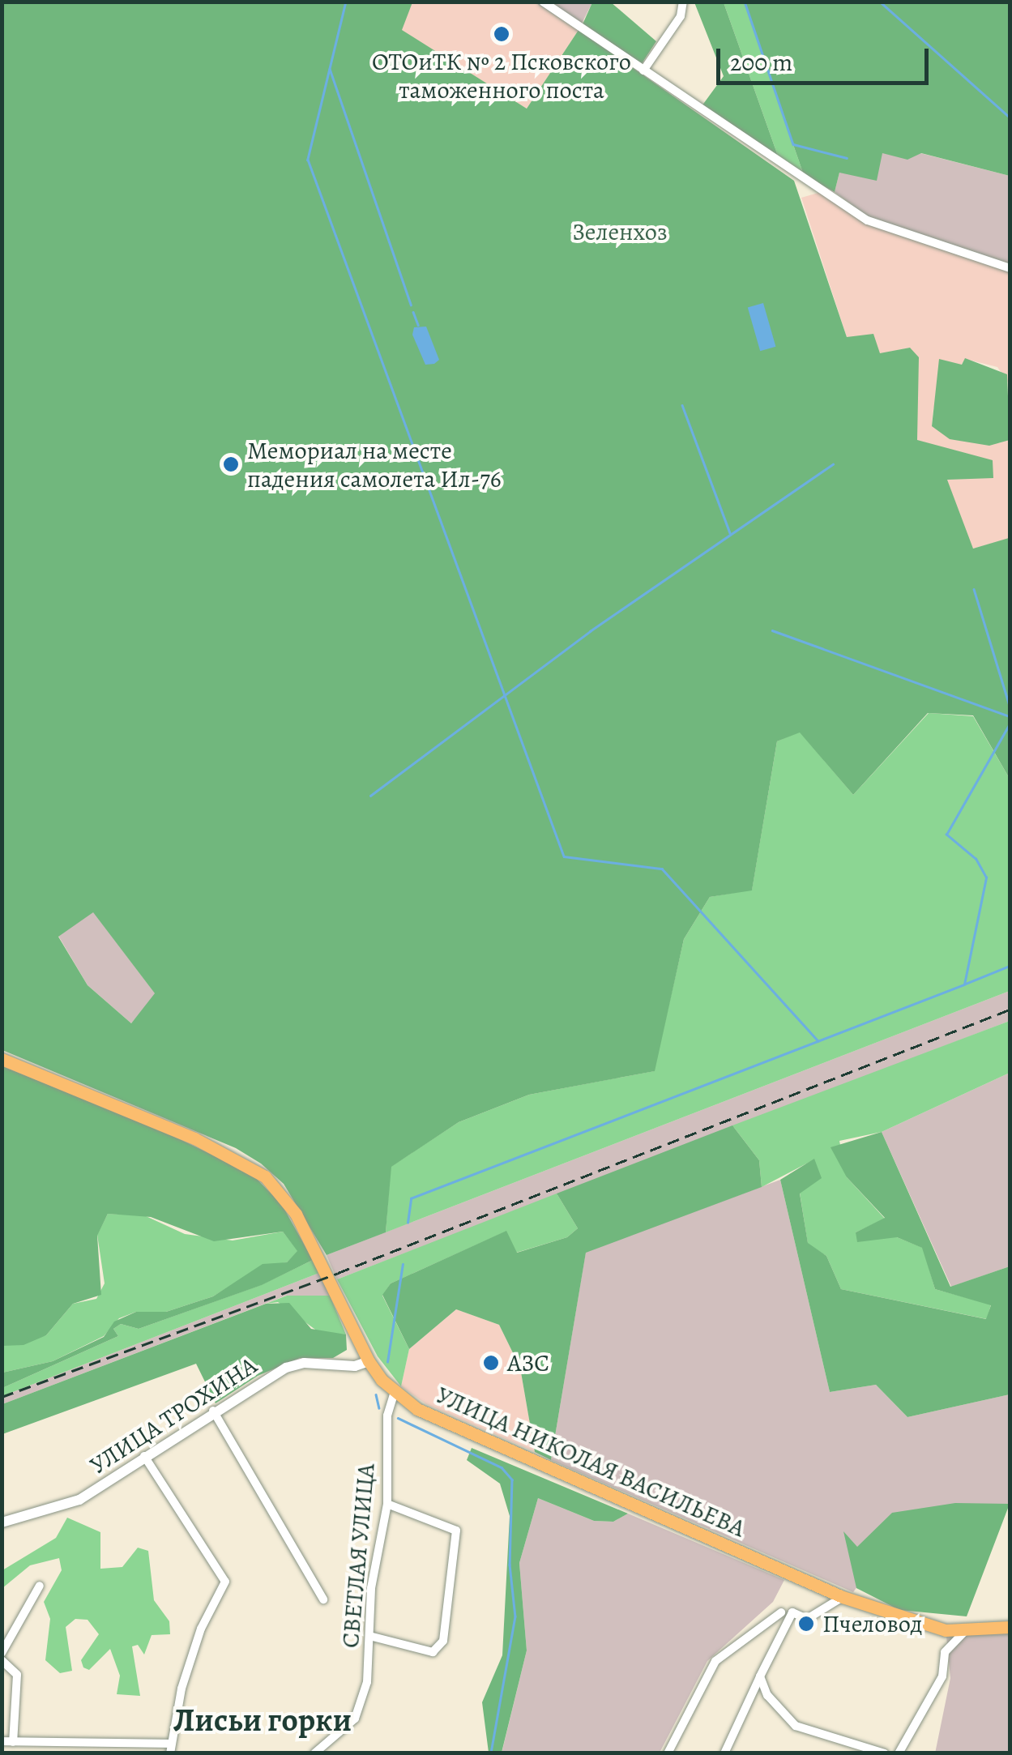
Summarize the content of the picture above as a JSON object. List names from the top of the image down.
{
  "streets": {
    "main road": ["УЛИЦА НИКОЛАЯ ВАСИЛЬЕВА"],
    "street": ["УЛИЦА ТРОХИНА", "СВЕТЛАЯ УЛИЦА"]
  },
  "crossings": [
    ["УЛИЦА ТРОХИНА", "УЛИЦА НИКОЛАЯ ВАСИЛЬЕВА"],
    ["УЛИЦА НИКОЛАЯ ВАСИЛЬЕВА", "СВЕТЛАЯ УЛИЦА"]
  ],
  "districts": ["Лисьи горки"],
  "parks": ["Зеленхоз"],
  "places": [
    "ОТОиТК № 2 Псковского таможенного поста",
    "Мемориал на месте падения самолета Ил-76",
    "АЗС",
    "Пчеловод"
  ],
  "scale_bar": "200 m"
}
